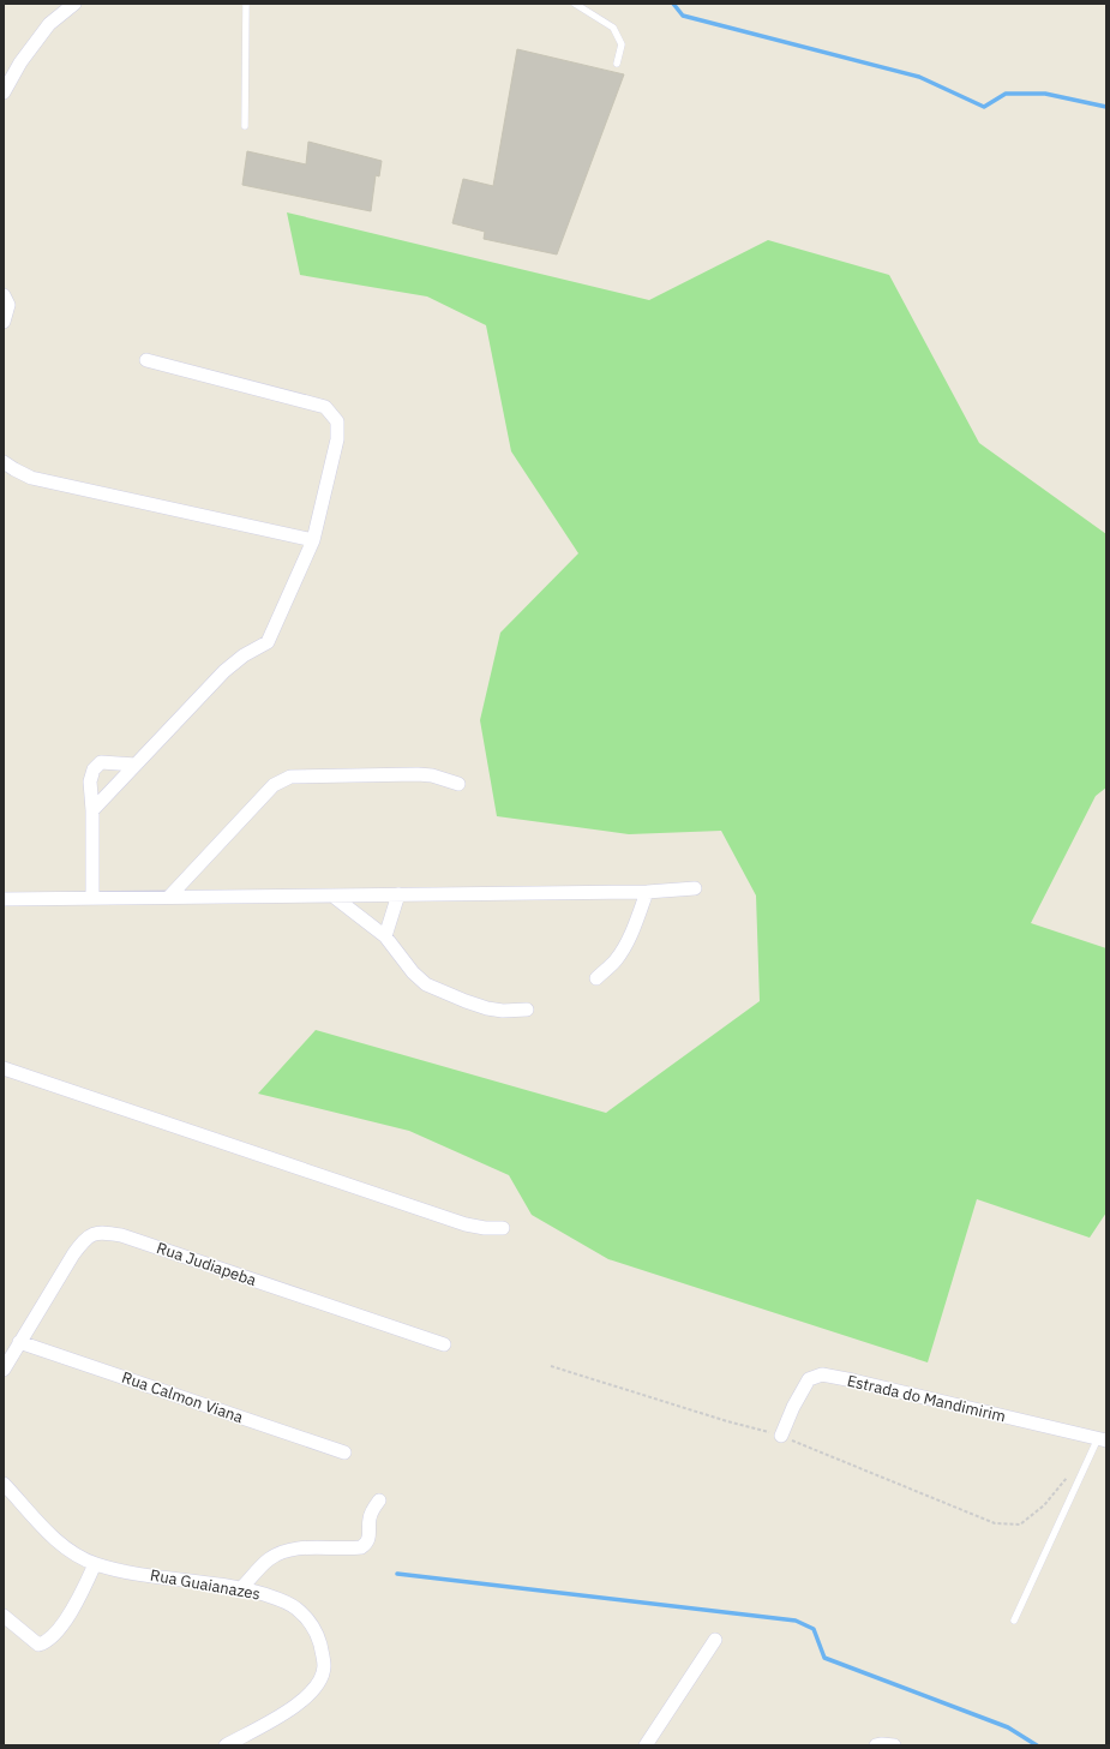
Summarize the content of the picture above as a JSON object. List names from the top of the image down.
{
  "streets": {
    "street": [
      "Rua Judiapeba",
      "Rua Calmon Viana",
      "Estrada do Mandimirim",
      "Rua Guaianazes"
    ]
  },
  "crossings": [
    ["Rua Judiapeba", "Rua Calmon Viana"]
  ]
}
